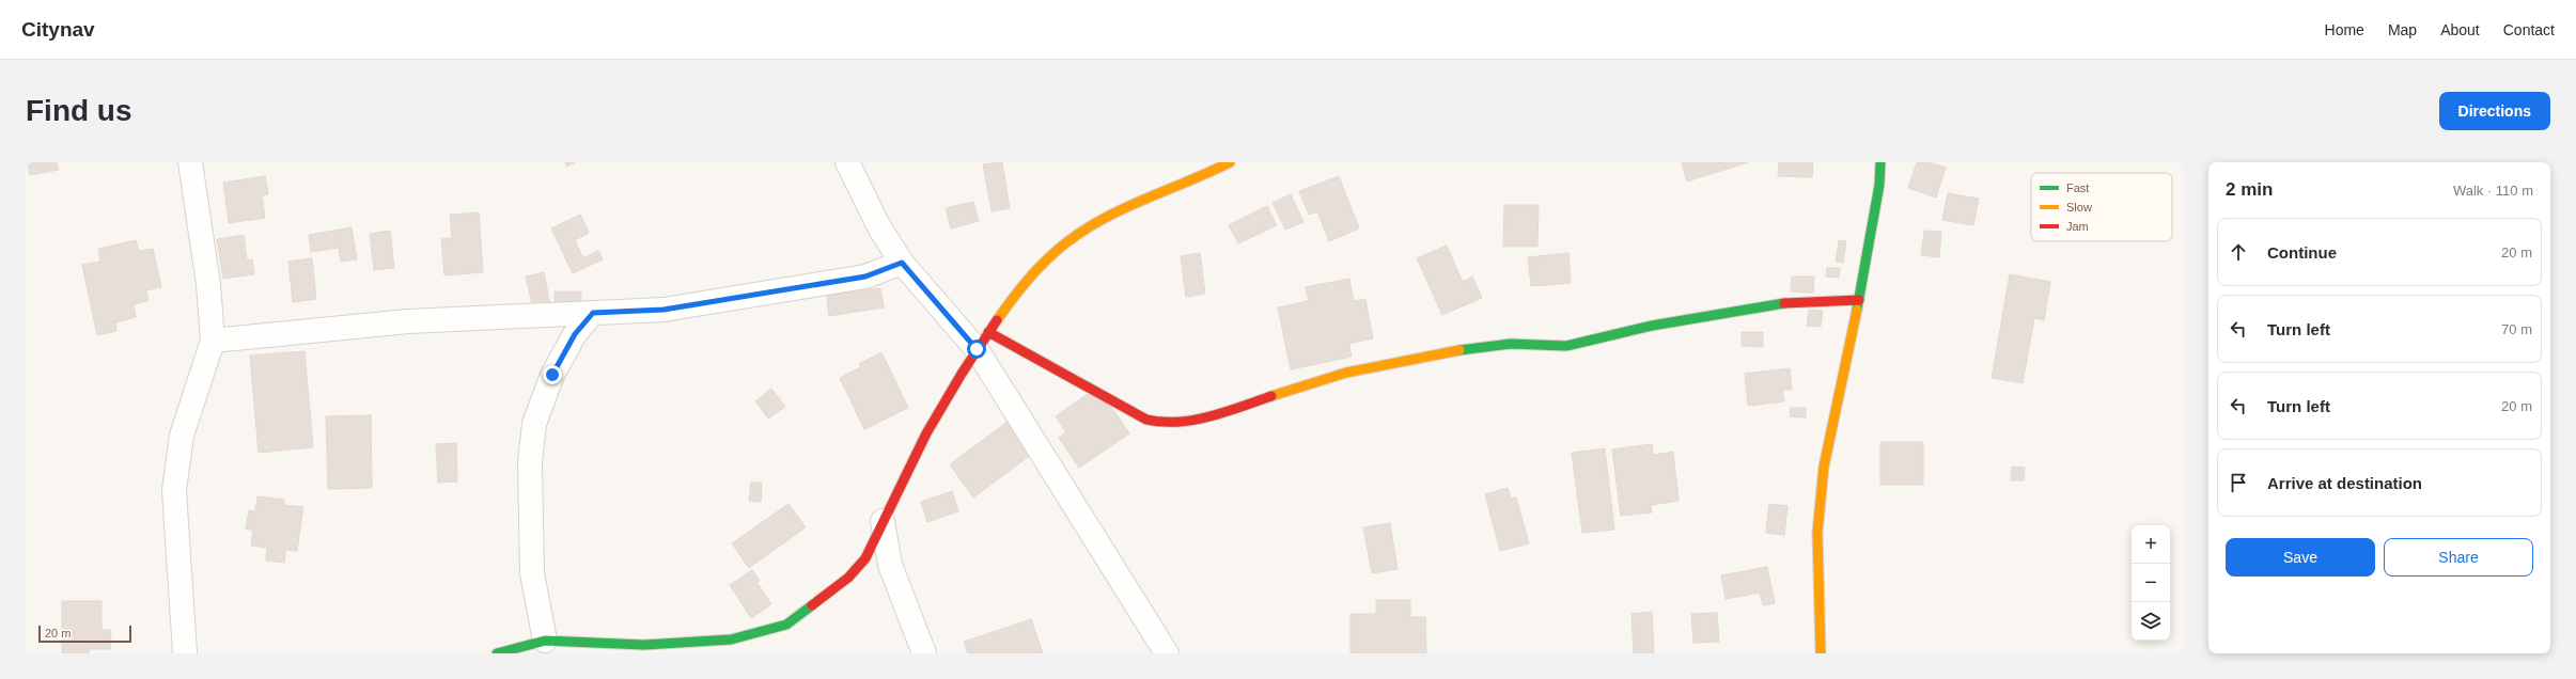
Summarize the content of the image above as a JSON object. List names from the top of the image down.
{
  "legend": ["Fast", "Slow", "Jam"],
  "scale_bar": "20 m",
  "page": {
    "header": "Citynav",
    "nav": [
      "Home",
      "Map",
      "About",
      "Contact"
    ],
    "buttons": [
      "Directions",
      ["Save", "Share"]
    ],
    "title": "Find us",
    "heading": ["2 min", "Walk · 110 m"],
    "list": [
      ["Continue", "20 m"],
      ["Turn left", "70 m"],
      ["Turn left", "20 m"],
      "Arrive at destination"
    ],
    "map_buttons": ["+", "−"],
    "scale": "20 m"
  }
}
